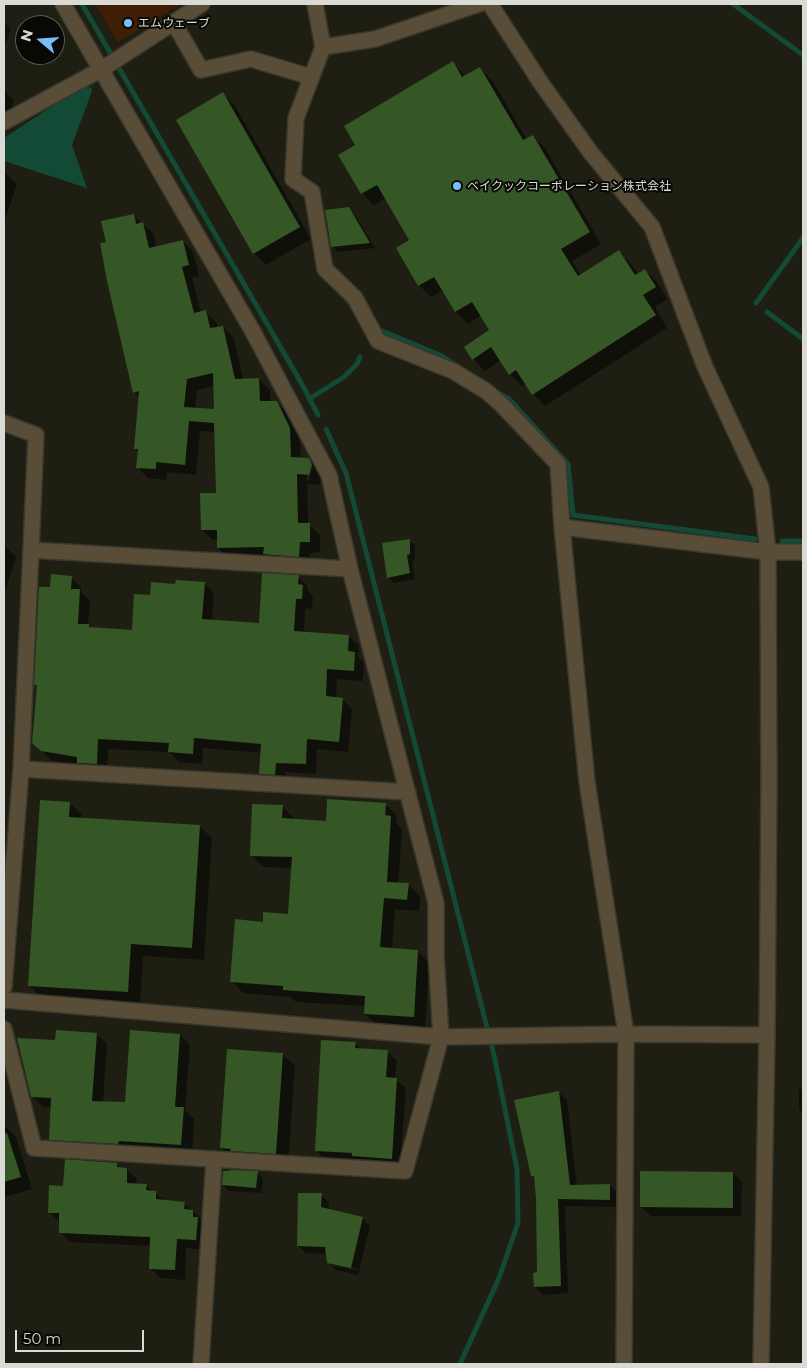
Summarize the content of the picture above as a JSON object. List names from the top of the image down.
{
  "places": ["エムウェーブ", "ベイクックコーポレーション株式会社"],
  "scale_bar": "50 m",
  "north": "left"
}
